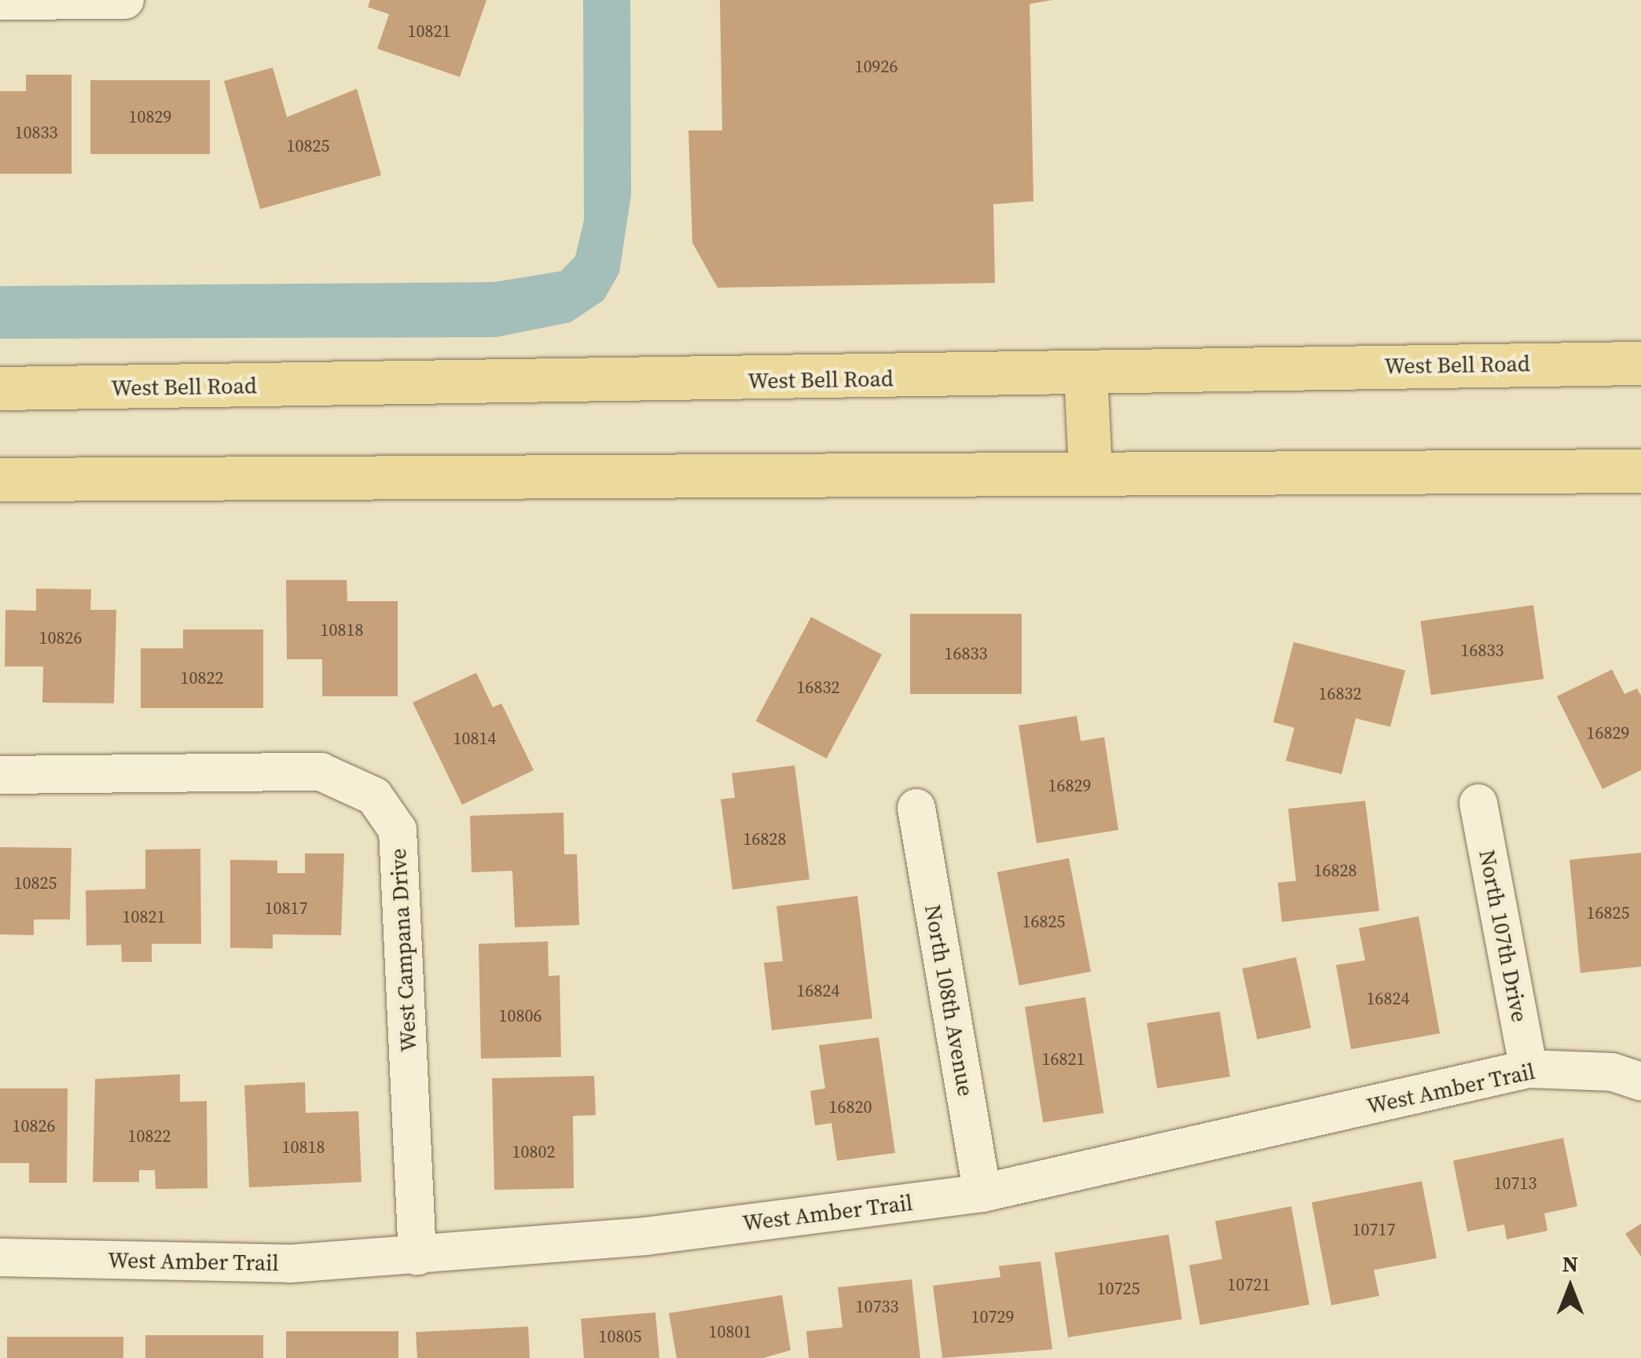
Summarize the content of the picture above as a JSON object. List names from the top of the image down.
{
  "streets": {
    "main road": ["West Bell Road"],
    "street": [
      "North 107th Drive",
      "West Campana Drive",
      "North 108th Avenue",
      "West Amber Trail"
    ]
  },
  "crossings": [
    ["North 107th Drive", "West Amber Trail"],
    ["West Campana Drive", "West Amber Trail"],
    ["North 108th Avenue", "West Amber Trail"]
  ],
  "house_numbers": [
    "10821",
    "10926",
    "10829",
    "10833",
    "10825",
    "10818",
    "10826",
    "16833",
    "16833",
    "10822",
    "16832",
    "16832",
    "16829",
    "10814",
    "16829",
    "16828",
    "16828",
    "10825",
    "10817",
    "16825",
    "10821",
    "16825",
    "16824",
    "16824",
    "10806",
    "16821",
    "16820",
    "10826",
    "10822",
    "10818",
    "10802",
    "10713",
    "10717",
    "10721",
    "10725",
    "10733",
    "10729",
    "10801",
    "10805"
  ],
  "north": "top"
}
